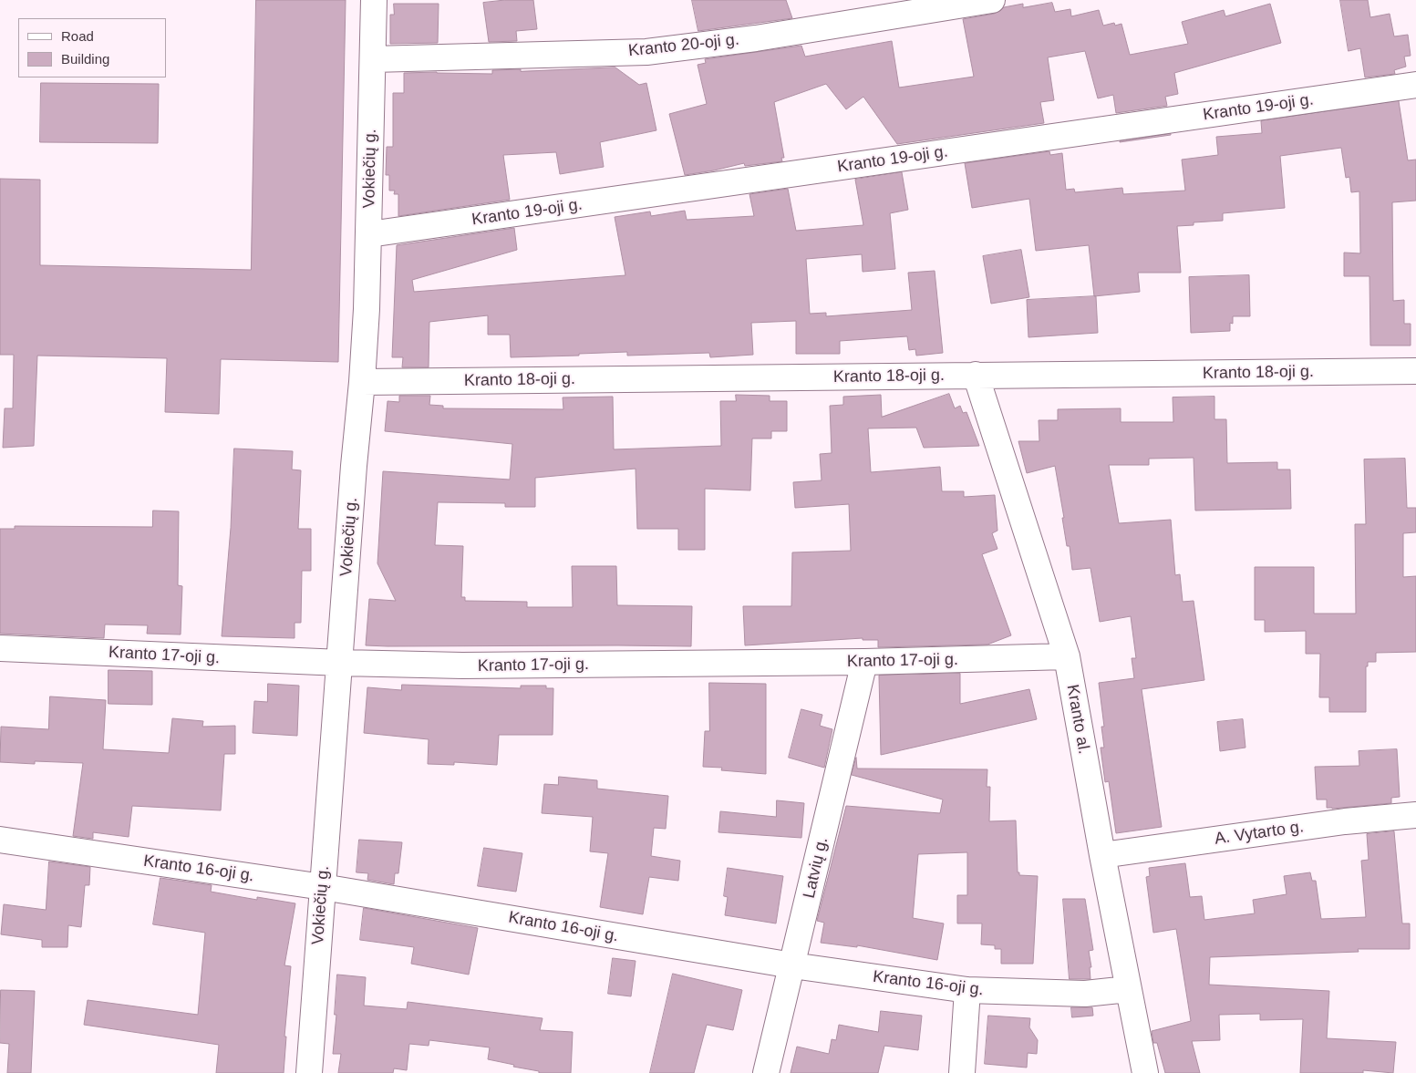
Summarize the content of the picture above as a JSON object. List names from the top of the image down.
{
  "streets": {
    "street": [
      "Kranto 20-oji g.",
      "Kranto 19-oji g.",
      "Vokiečių g.",
      "Kranto 18-oji g.",
      "Kranto 17-oji g.",
      "Kranto al.",
      "A. Vytarto g.",
      "Latvių g.",
      "Kranto 16-oji g."
    ]
  },
  "crossings": [
    ["Kranto 20-oji g.", "Vokiečių g."],
    ["Kranto 19-oji g.", "Vokiečių g."],
    ["Vokiečių g.", "Kranto 18-oji g."],
    ["Vokiečių g.", "Kranto 17-oji g."],
    ["Vokiečių g.", "Kranto 16-oji g."],
    ["Kranto 18-oji g.", "Kranto al."],
    ["Kranto 17-oji g.", "Kranto al."],
    ["Kranto 17-oji g.", "Latvių g."],
    ["Kranto al.", "A. Vytarto g."],
    ["Kranto al.", "Kranto 16-oji g."],
    ["Latvių g.", "Kranto 16-oji g."]
  ],
  "legend": ["Road", "Building"]
}
